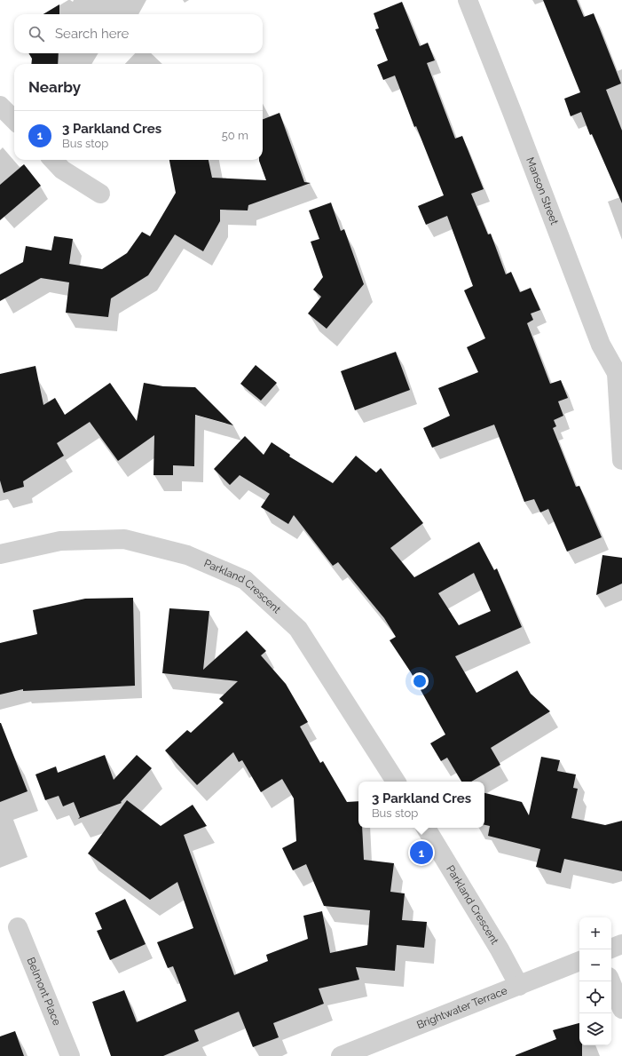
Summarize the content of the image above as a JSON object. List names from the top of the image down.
{
  "streets": {
    "street": [
      "Manson Street",
      "Parkland Crescent",
      "Belmont Place",
      "Brightwater Terrace"
    ]
  },
  "crossings": [
    ["Parkland Crescent", "Brightwater Terrace"]
  ],
  "page": {
    "search": "Search here",
    "heading": "Nearby",
    "list": [
      {
        "mark": "1",
        "name": "3 Parkland Cres",
        "note": "Bus stop",
        "value": "50 m"
      }
    ],
    "popup": ["3 Parkland Cres", "Bus stop"],
    "pins": "1",
    "map_buttons": ["+", "−"]
  }
}
